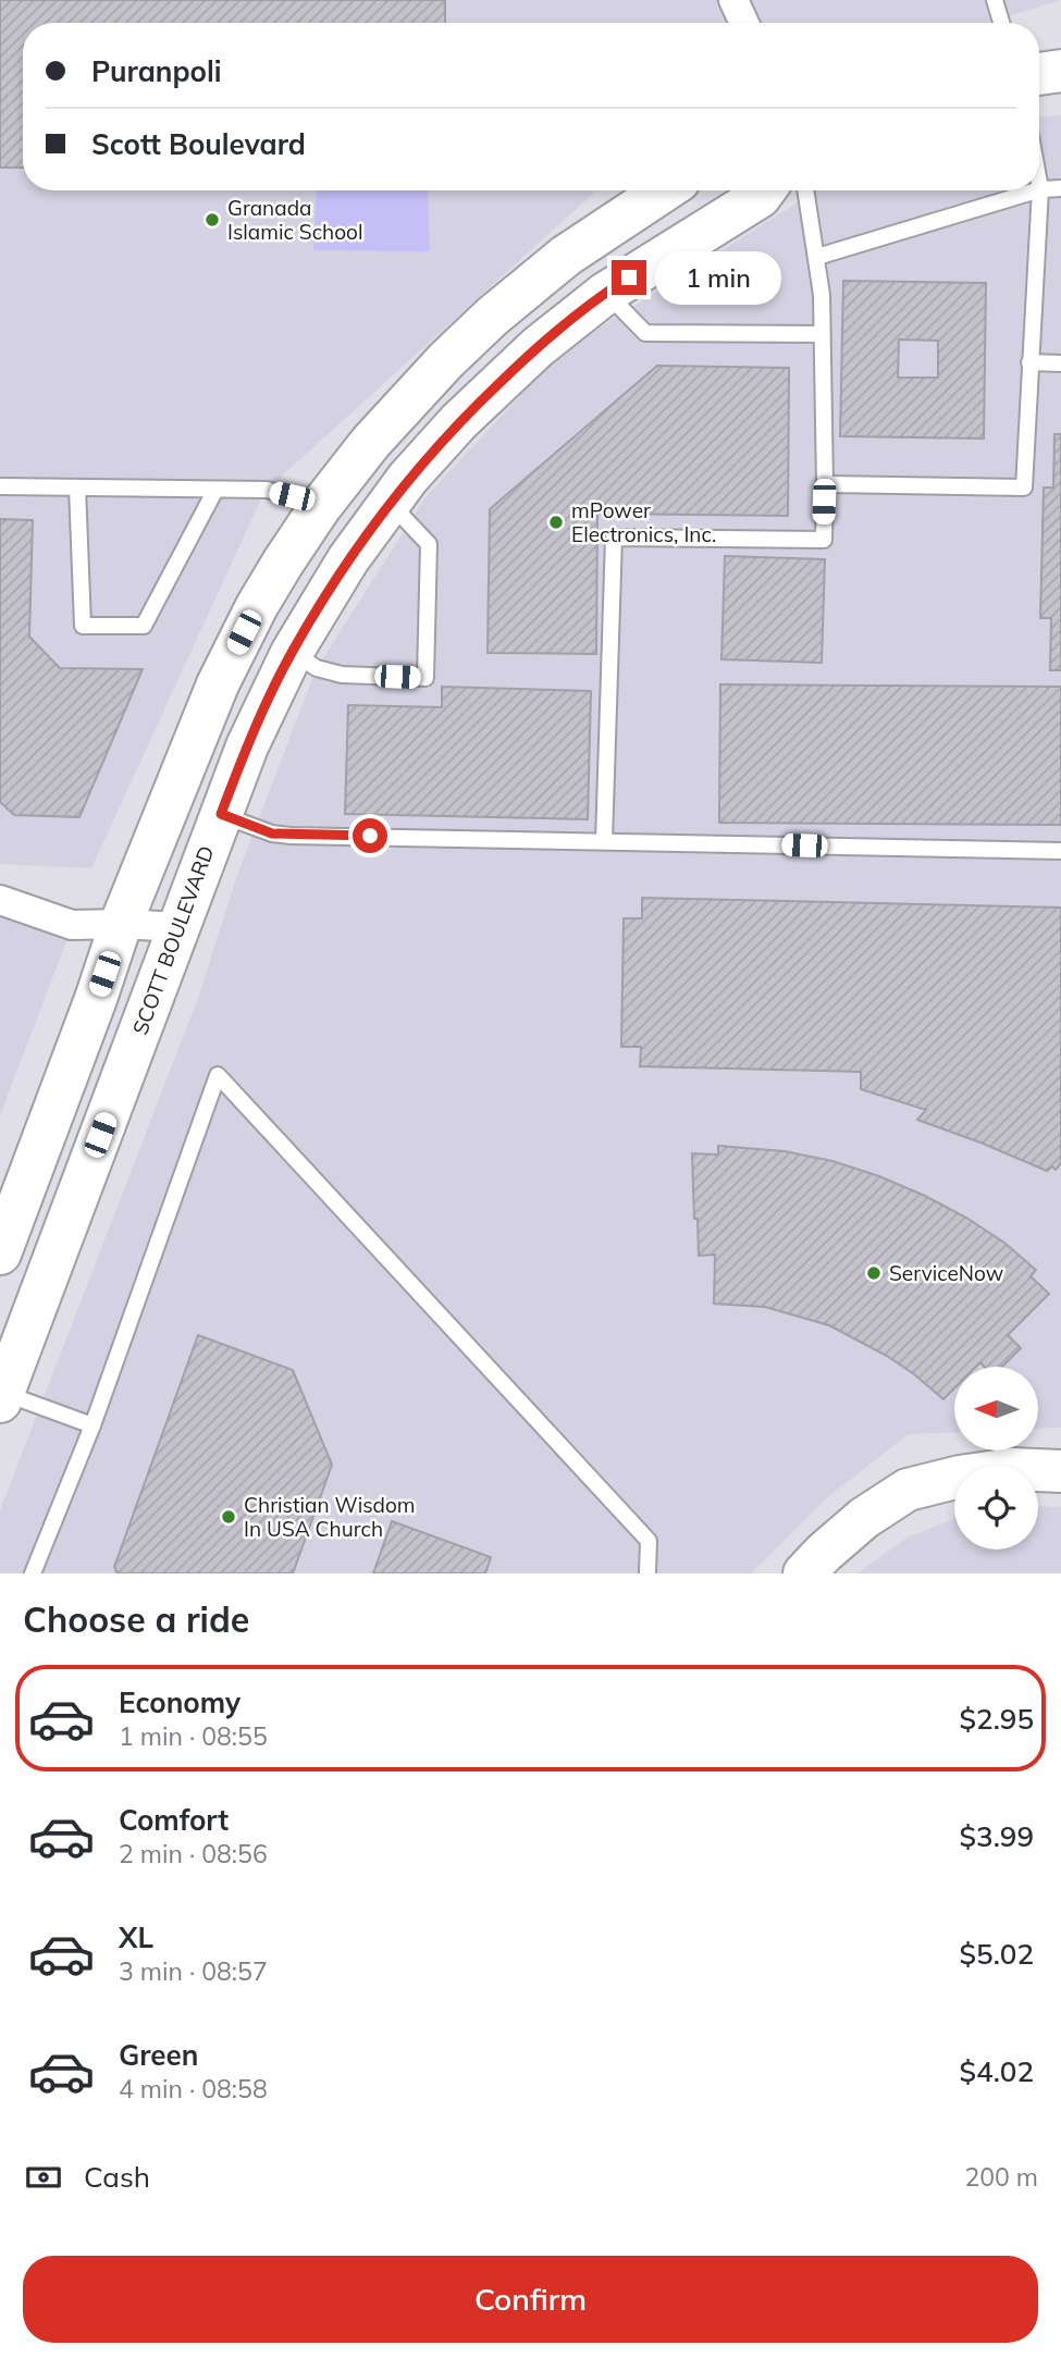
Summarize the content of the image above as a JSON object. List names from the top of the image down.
{
  "streets": {
    "main road": ["SCOTT BOULEVARD"]
  },
  "places": [
    "Granada Islamic School",
    "mPower Electronics, Inc.",
    "ServiceNow",
    "Christian Wisdom In USA Church"
  ],
  "north": "left",
  "page": {
    "banner": ["Puranpoli", "Scott Boulevard"],
    "bubble": "1 min",
    "heading": "Choose a ride",
    "list": [
      {
        "name": "Economy",
        "note": "1 min · 08:55",
        "value": "$2.95"
      },
      {
        "name": "Comfort",
        "note": "2 min · 08:56",
        "value": "$3.99"
      },
      {
        "name": "XL",
        "note": "3 min · 08:57",
        "value": "$5.02"
      },
      {
        "name": "Green",
        "note": "4 min · 08:58",
        "value": "$4.02"
      }
    ],
    "pay": ["Cash", "200 m"],
    "buttons": "Confirm"
  }
}
